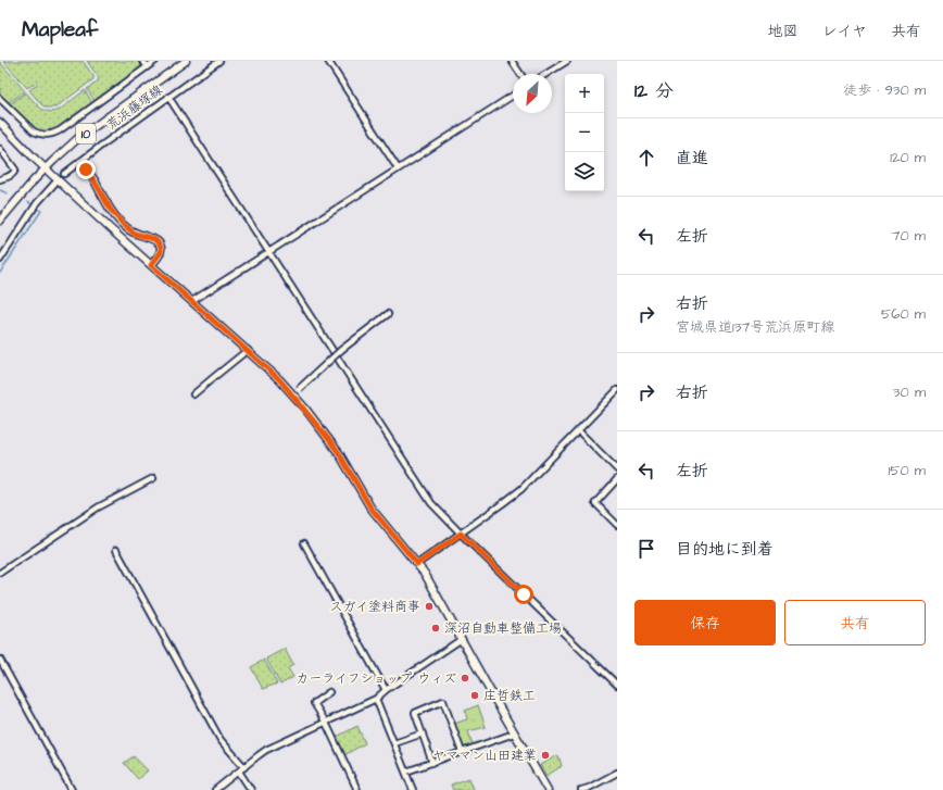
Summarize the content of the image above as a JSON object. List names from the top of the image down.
{
  "streets": {
    "main road": ["10"],
    "street": ["荒浜藤塚線"]
  },
  "places": [
    "スガイ塗料商事",
    "深沼自動車整備工場",
    "カーライフショップ ウィズ",
    "庄哲鉄工",
    "ヤママン山田建業"
  ],
  "north": "bottom left",
  "page": {
    "header": "Mapleaf",
    "nav": ["地図", "レイヤ", "共有"],
    "heading": ["12 分", "徒歩 · 930 m"],
    "map_buttons": ["+", "−"],
    "list": [
      ["直進", "120 m"],
      ["左折", "70 m"],
      ["右折", "宮城県道137号荒浜原町線", "560 m"],
      ["右折", "30 m"],
      ["左折", "150 m"],
      "目的地に到着"
    ],
    "buttons": ["保存", "共有"]
  }
}
